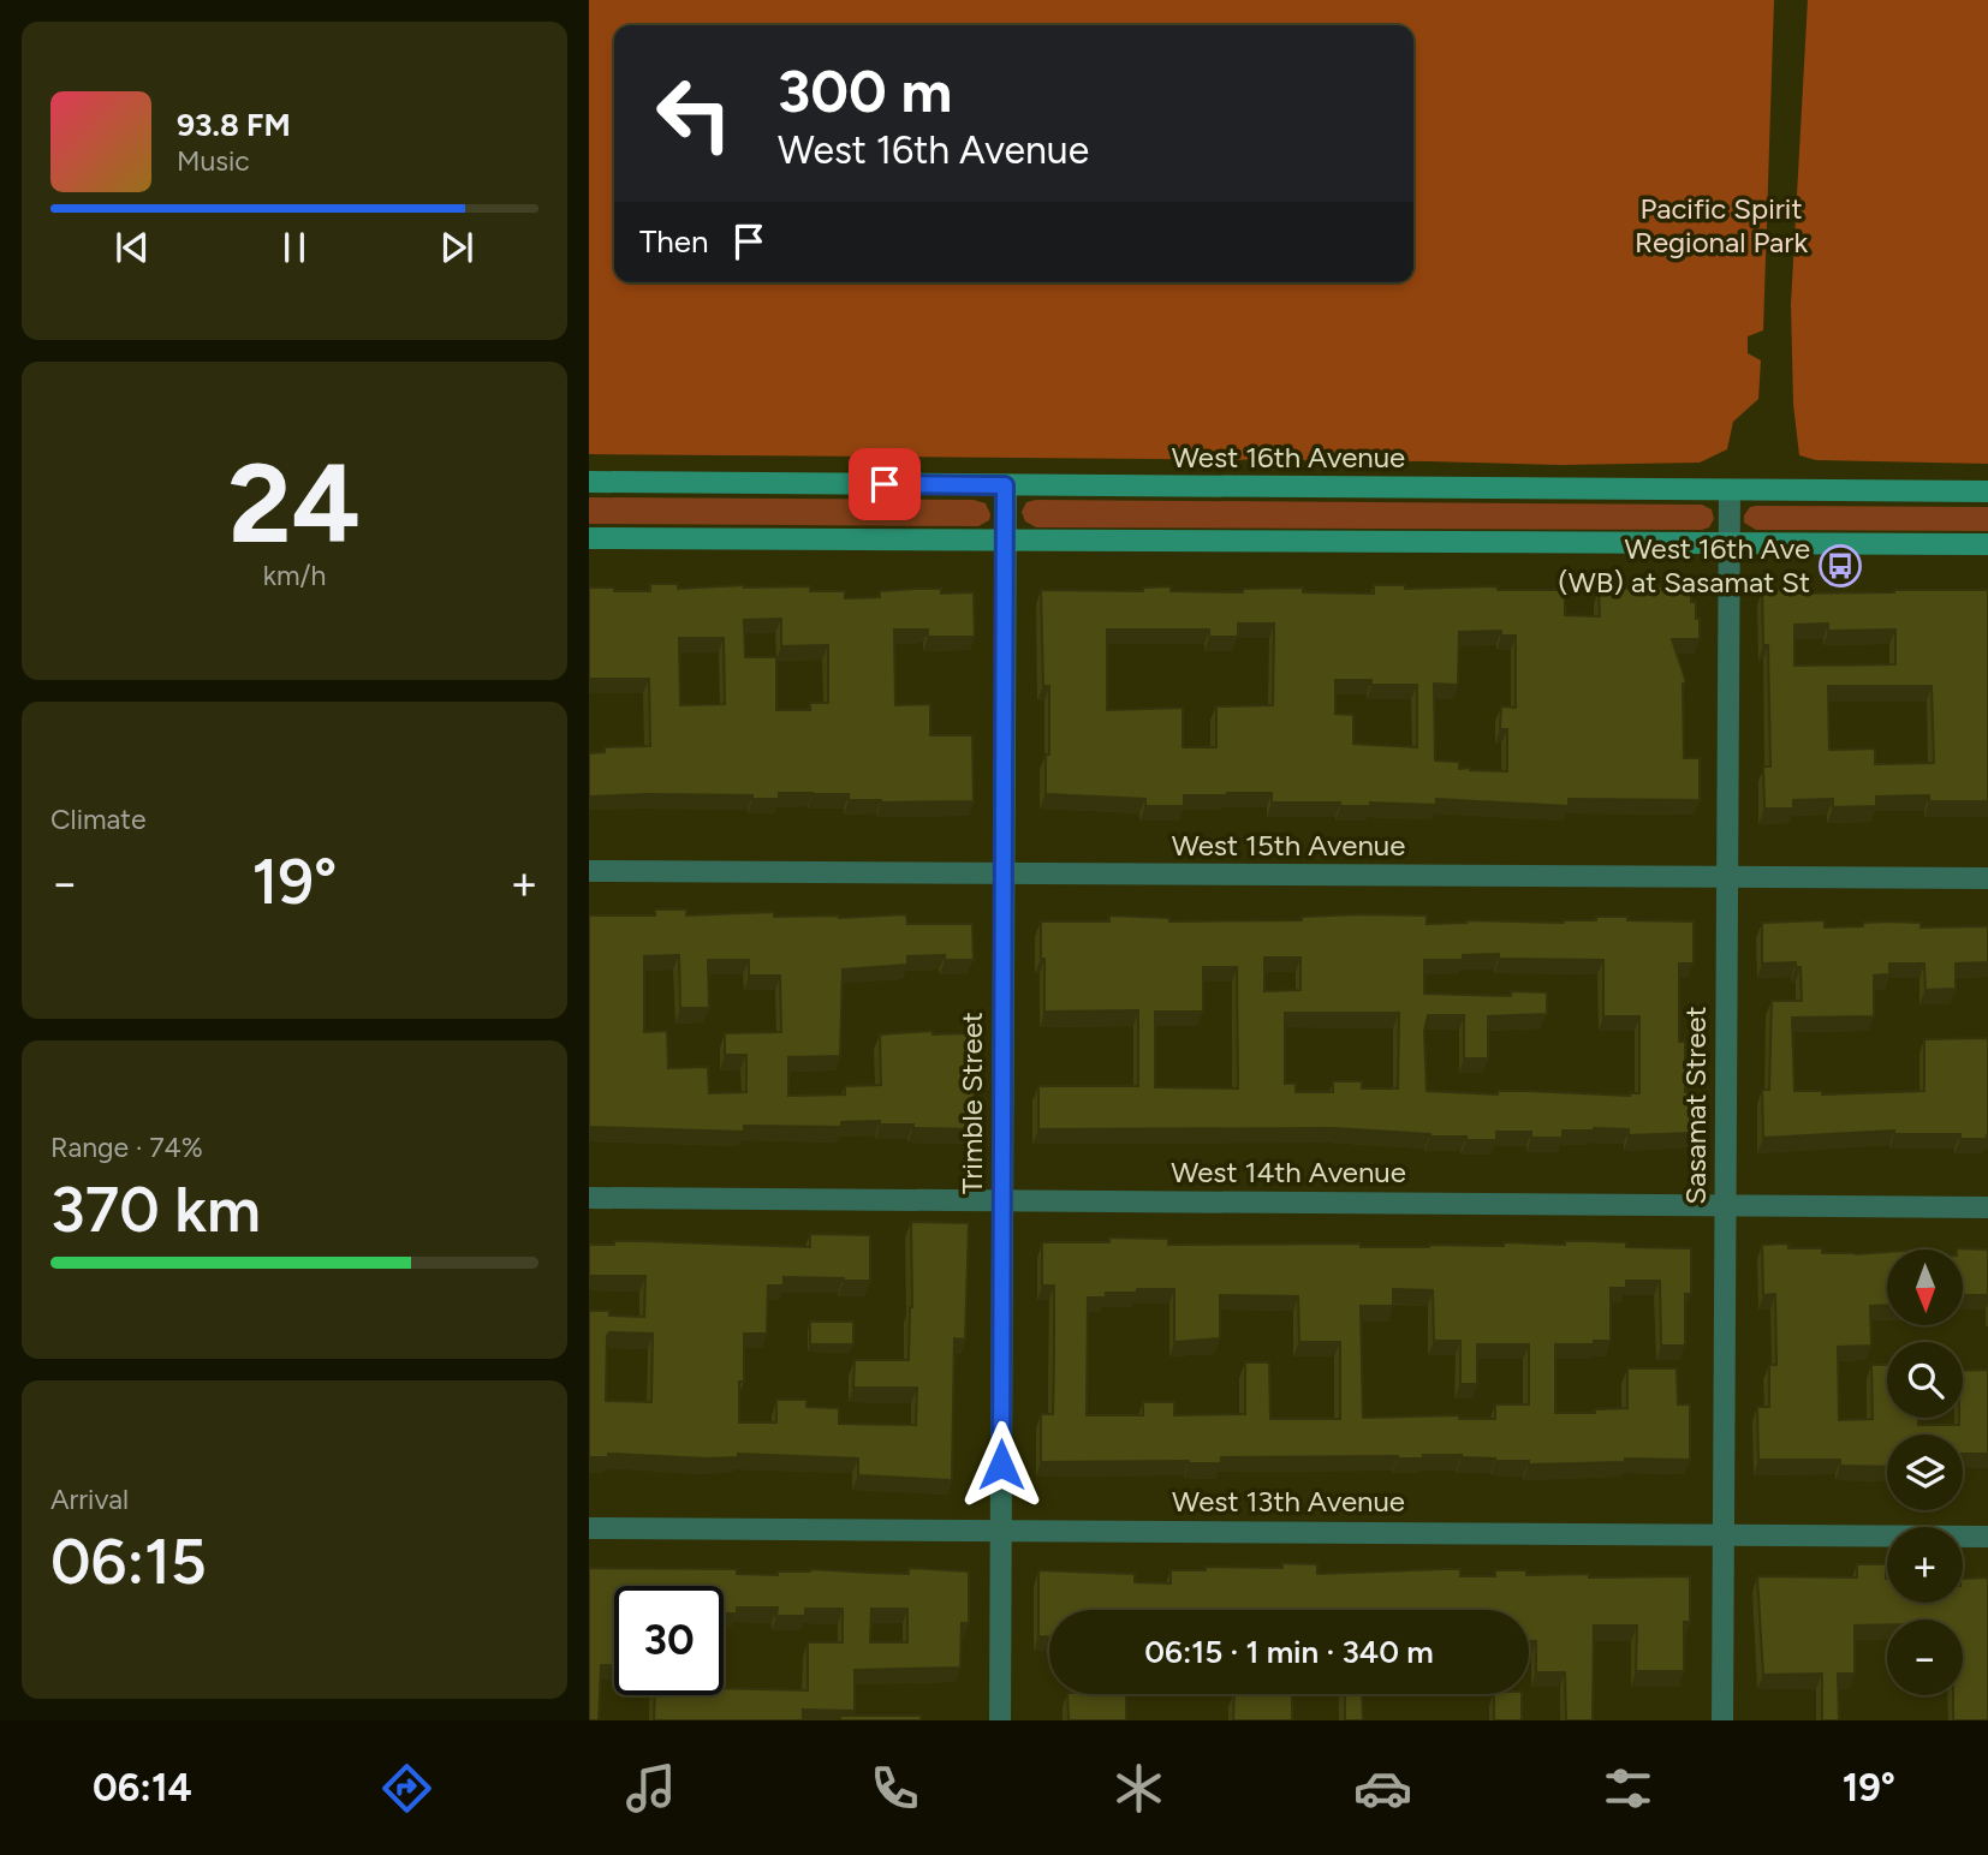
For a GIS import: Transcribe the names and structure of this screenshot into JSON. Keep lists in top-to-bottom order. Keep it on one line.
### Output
{"streets":{"main road":["West 16th Avenue"],"street":["West 15th Avenue","Trimble Street","Sasamat Street","West 14th Avenue","West 13th Avenue"]},"crossings":[["West 16th Avenue","Trimble Street"],["West 16th Avenue","Sasamat Street"],["West 15th Avenue","Trimble Street"],["West 15th Avenue","Sasamat Street"],["Trimble Street","West 14th Avenue"],["Trimble Street","West 13th Avenue"],["Sasamat Street","West 14th Avenue"],["Sasamat Street","West 13th Avenue"]],"parks":["Pacific Spirit Regional Park"],"places":{"bus stop":["West 16th Ave (WB) at Sasamat St"]},"north":"bottom","page":{"turn":["300 m","West 16th Avenue"],"song":["93.8 FM","Music"],"then":"Then","tile":[["24","km/h"],"Climate",["Range · 74%","370 km"],["Arrival","06:15"]],"heat":["−","19°","+"],"map_buttons":["+","−"],"limit":"30","trip":"06:15 · 1 min · 340 m","tabs":["06:14","19°"]}}
